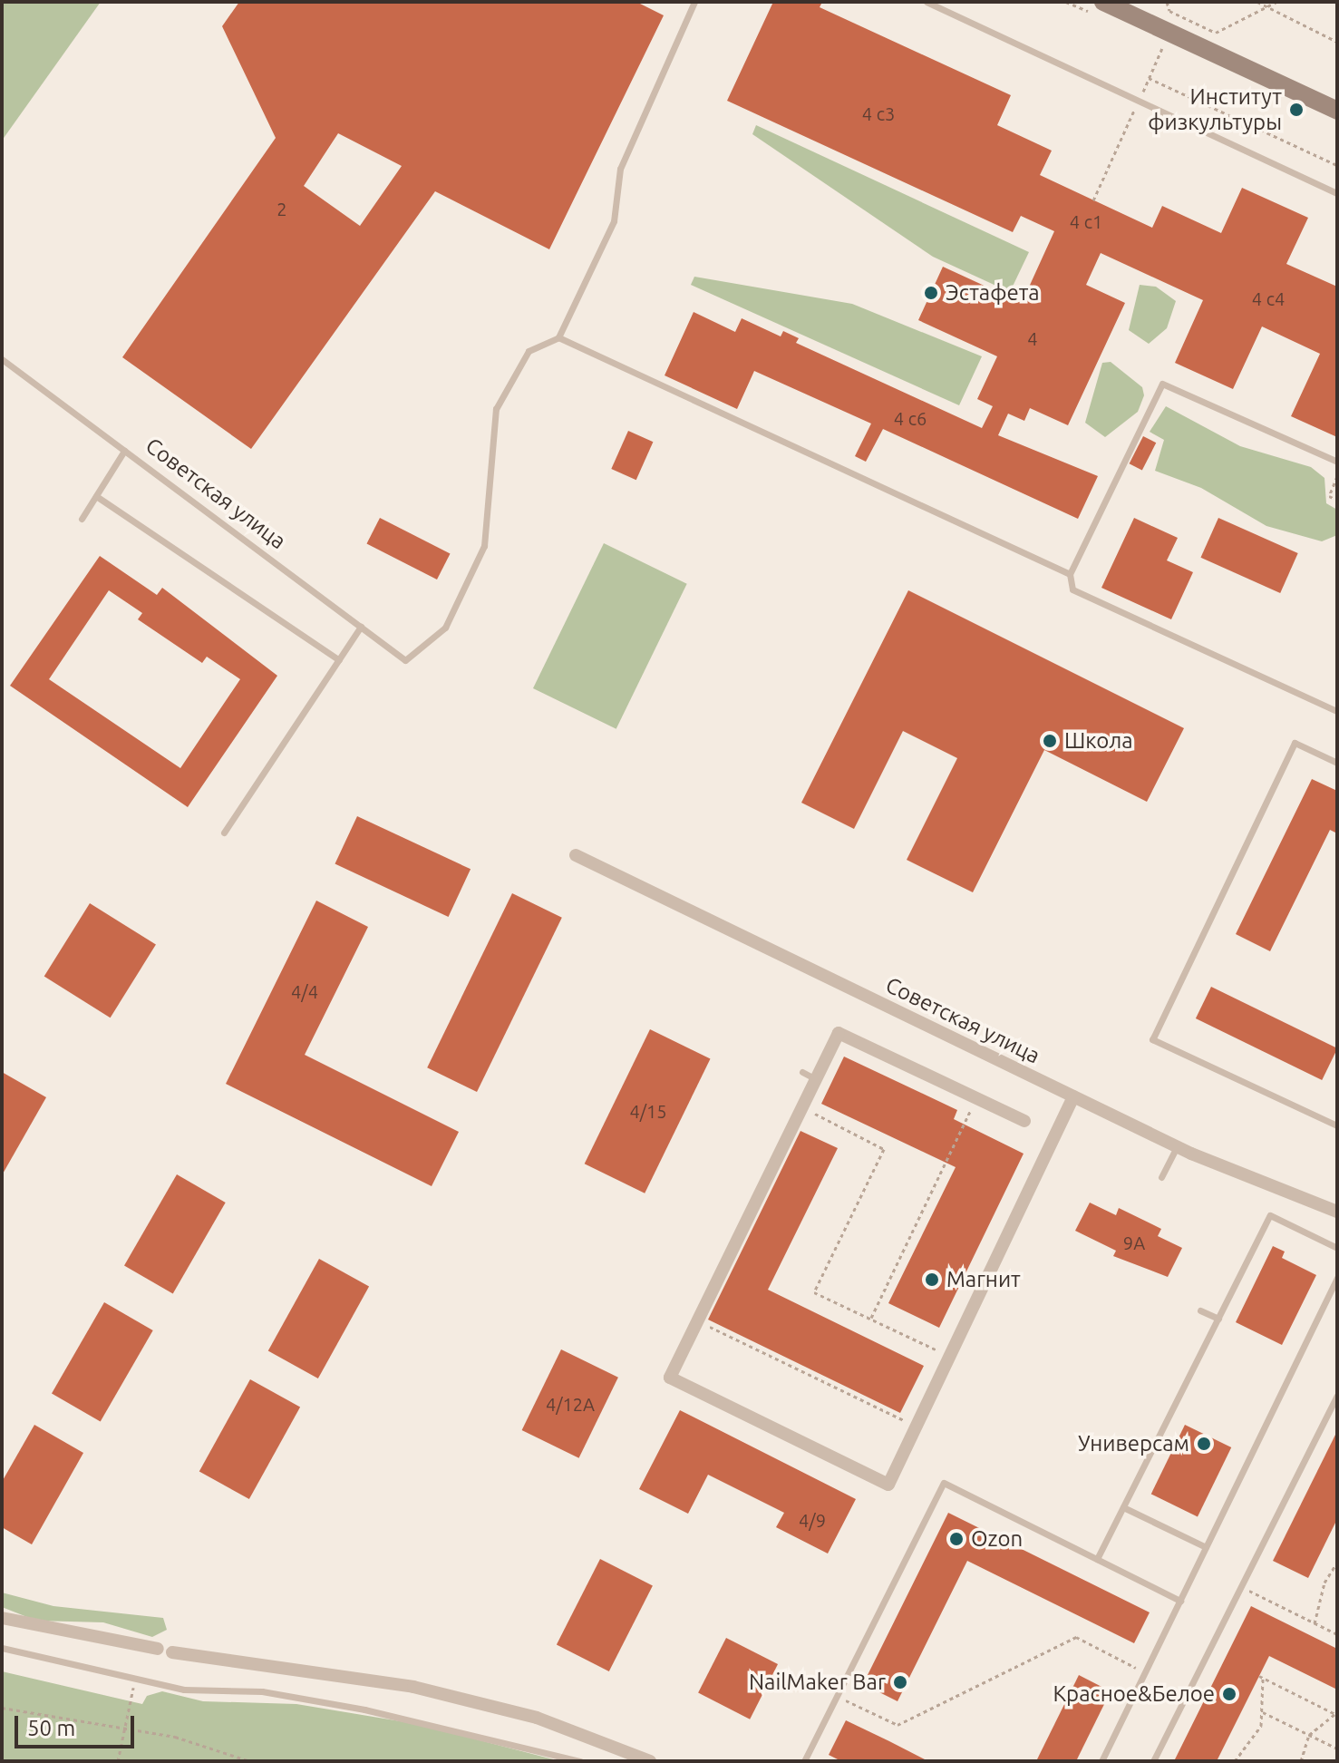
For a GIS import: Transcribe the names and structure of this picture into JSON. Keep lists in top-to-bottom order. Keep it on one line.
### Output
{"streets":{"street":["Советская улица"]},"places":["Институт физкультуры","Эстафета","Школа","Магнит","Универсам","Ozon","NailMaker Bar","Красное&Белое"],"house_numbers":["4 с3","2","4 с1","4 с4","4","4 c6","4/4","4/15","9А","4/12А","4/9"],"scale_bar":"50 m"}
